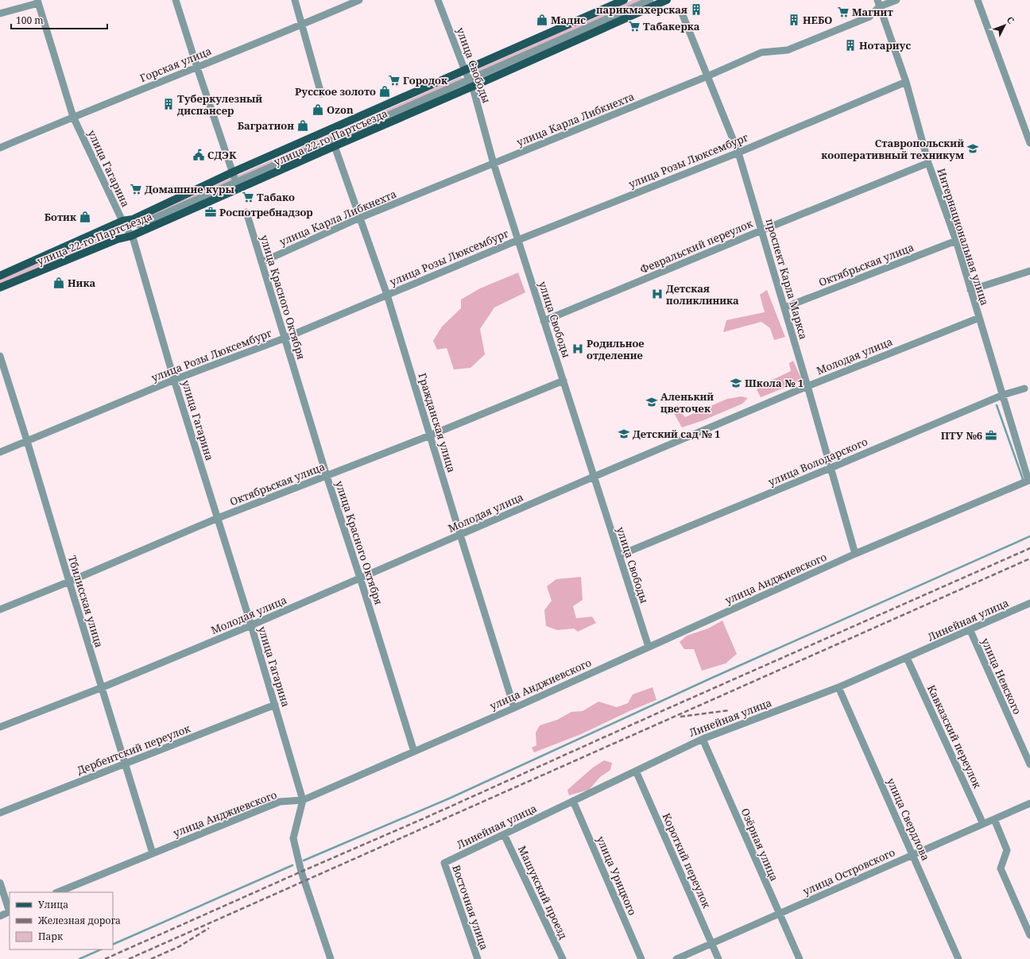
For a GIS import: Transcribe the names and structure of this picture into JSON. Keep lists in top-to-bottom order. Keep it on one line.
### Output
{"streets":{"main road":["улица 22-го Партсъезда"],"street":["Горская улица","улица Свободы","улица Карла Либкнехта","улица Розы Люксембург","улица Гагарина","Интернациональная улица","Февральский переулок","Октябрьская улица","проспект Карла Маркса","улица Красного Октября","Молодая улица","Гражданская улица","улица Володарского","улица Анджиевского","Тбилисская улица","Линейная улица","улица Невского","Кавказский переулок","Дербентский переулок","улица Свердлова","Озёрная улица","Короткий переулок","улица Островского","улица Урицкого","Машукский проезд","Восточная улица"]},"crossings":[["Горская улица","улица Гагарина"],["улица Свободы","улица Карла Либкнехта"],["улица Свободы","улица 22-го Партсъезда"],["улица Свободы","улица Розы Люксембург"],["улица Свободы","Февральский переулок"],["улица Свободы","Октябрьская улица"],["улица Свободы","Молодая улица"],["улица Свободы","улица Володарского"],["улица Свободы","улица Анджиевского"],["улица Карла Либкнехта","Интернациональная улица"],["улица Карла Либкнехта","проспект Карла Маркса"],["улица Карла Либкнехта","улица Красного Октября"],["улица Карла Либкнехта","Гражданская улица"],["улица 22-го Партсъезда","улица Гагарина"],["улица 22-го Партсъезда","Гражданская улица"],["улица Розы Люксембург","улица Гагарина"],["улица Розы Люксембург","Интернациональная улица"],["улица Розы Люксембург","проспект Карла Маркса"],["улица Розы Люксембург","улица Красного Октября"],["улица Розы Люксембург","Гражданская улица"],["улица Розы Люксембург","Тбилисская улица"],["улица Гагарина","Октябрьская улица"],["улица Гагарина","Молодая улица"],["улица Гагарина","улица Анджиевского"],["улица Гагарина","Дербентский переулок"],["Интернациональная улица","Февральский переулок"],["Интернациональная улица","Октябрьская улица"],["Интернациональная улица","Молодая улица"],["Интернациональная улица","улица Володарского"],["Интернациональная улица","улица Анджиевского"],["Февральский переулок","проспект Карла Маркса"],["Октябрьская улица","проспект Карла Маркса"],["Октябрьская улица","улица Красного Октября"],["Октябрьская улица","Гражданская улица"],["Октябрьская улица","Тбилисская улица"],["проспект Карла Маркса","Молодая улица"],["проспект Карла Маркса","улица Володарского"],["проспект Карла Маркса","улица Анджиевского"],["улица Красного Октября","Молодая улица"],["улица Красного Октября","улица Анджиевского"],["Молодая улица","Гражданская улица"],["Молодая улица","Тбилисская улица"],["Гражданская улица","улица Анджиевского"],["улица Анджиевского","Тбилисская улица"],["Тбилисская улица","Дербентский переулок"],["Линейная улица","улица Невского"],["Линейная улица","Кавказский переулок"],["Линейная улица","улица Свердлова"],["Линейная улица","Озёрная улица"],["Линейная улица","Короткий переулок"],["Линейная улица","улица Урицкого"],["Линейная улица","Машукский проезд"],["Линейная улица","Восточная улица"],["Кавказский переулок","улица Островского"],["улица Свердлова","улица Островского"],["Озёрная улица","улица Островского"],["Короткий переулок","улица Островского"]],"places":{"building":["парикмахерская","НЕБО","Нотариус","Туберкулезный диспансер"],"supermarket":["Магнит","Табакерка","Городок","Домашние куры","Табако"],"shop":["Мадис","Русское золото","Ozon","Багратион","Ботик","Ника"],"school or university":["Ставропольский кооперативный техникум","Школа № 1","Аленький цветочек","Детский сад № 1"],"public building":["СДЭК"],"office":["Роспотребнадзор","ПТУ №6"],"hospital":["Детская поликлиника","Родильное отделение"]},"legend":["Улица","Железная дорога","Парк"],"scale_bar":"100 m","north":"top right"}
